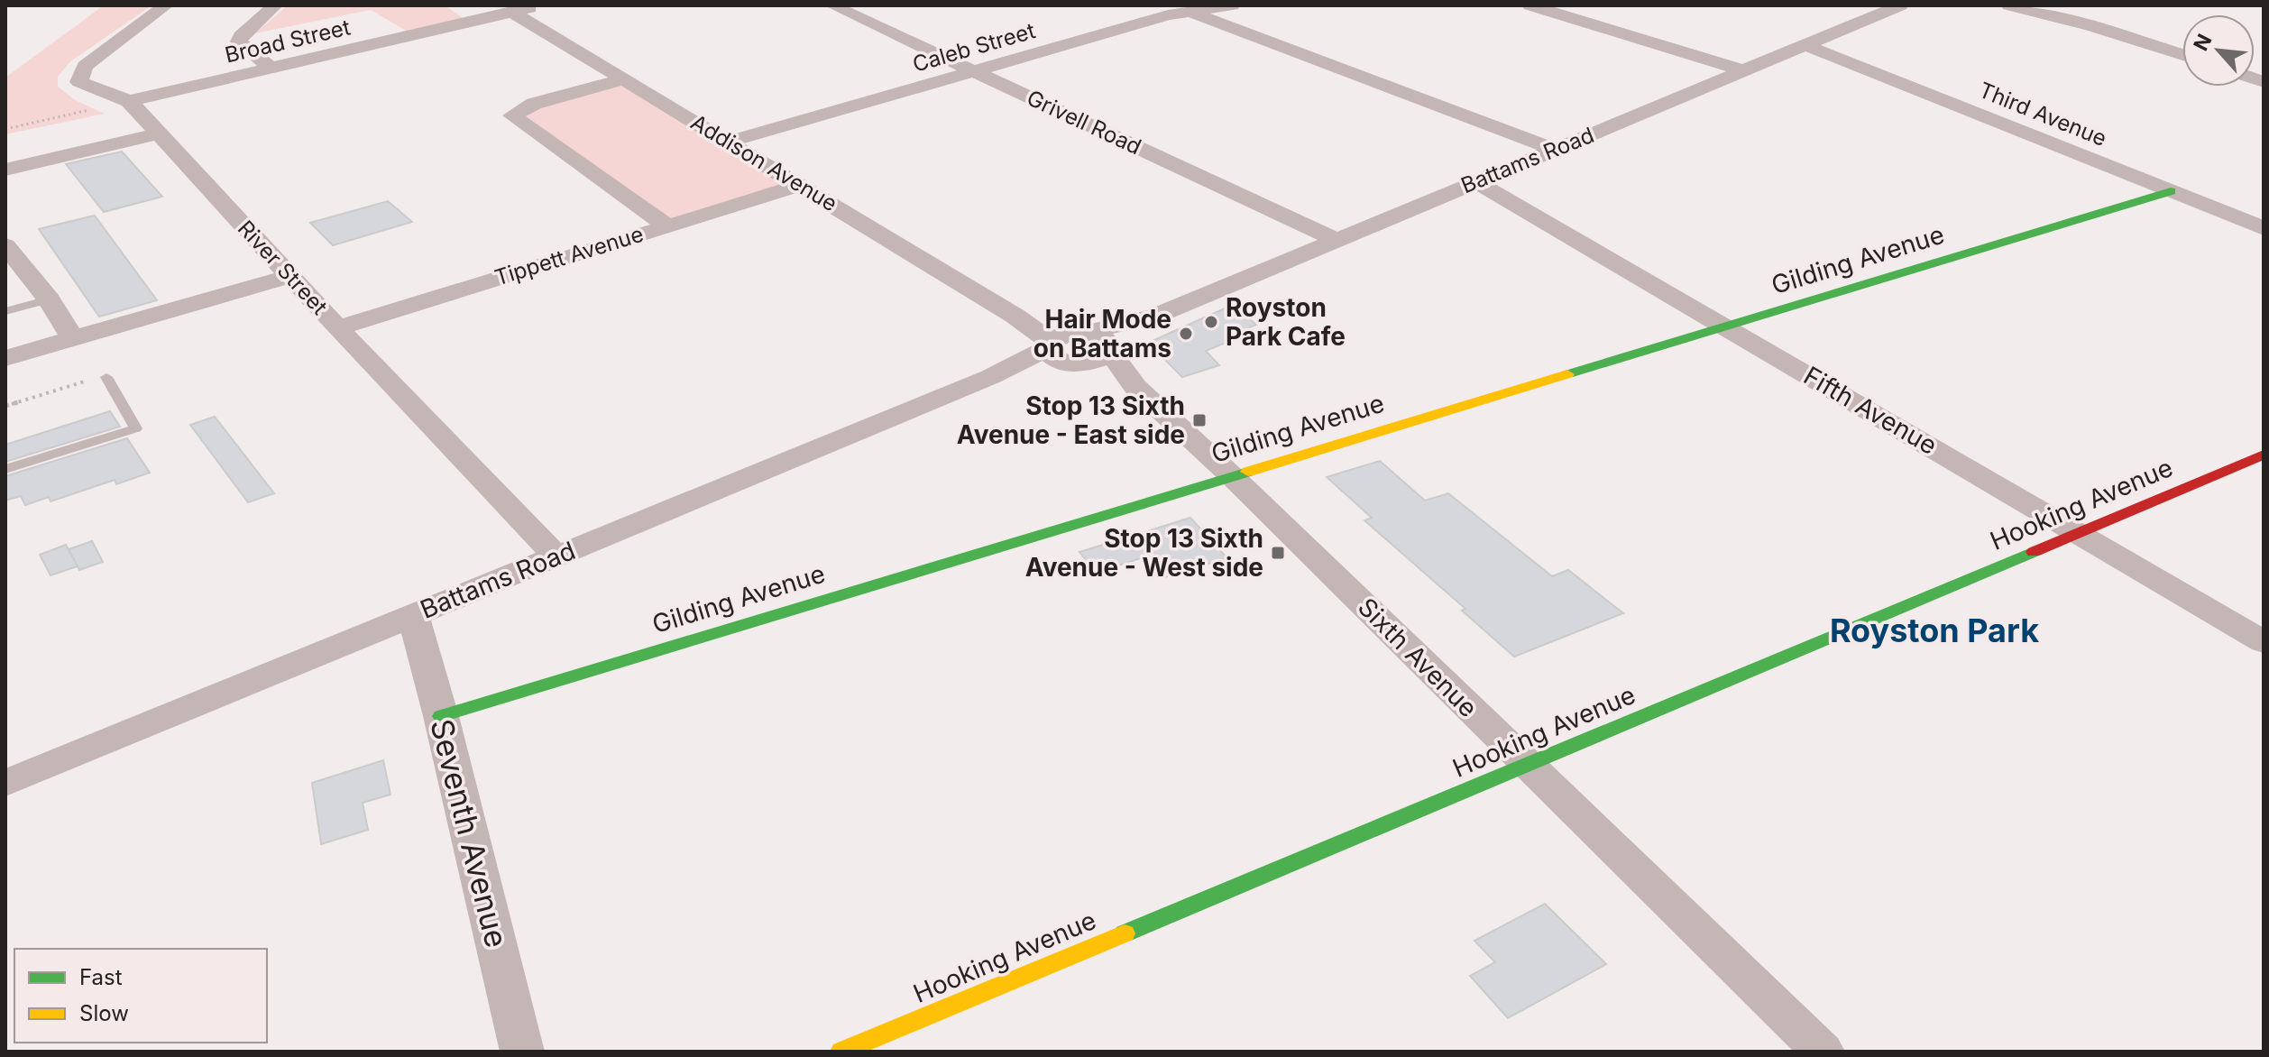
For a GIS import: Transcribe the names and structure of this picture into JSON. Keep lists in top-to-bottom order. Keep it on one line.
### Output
{"streets":{"street":["Broad Street","Caleb Street","Third Avenue","Grivell Road","Battams Road","Addison Avenue","Tippett Avenue","Gilding Avenue","River Street","Fifth Avenue","Hooking Avenue","Sixth Avenue","Seventh Avenue"]},"crossings":[["Broad Street","Addison Avenue"],["Broad Street","River Street"],["Caleb Street","Grivell Road"],["Caleb Street","Addison Avenue"],["Third Avenue","Battams Road"],["Third Avenue","Gilding Avenue"],["Grivell Road","Battams Road"],["Battams Road","Addison Avenue"],["Battams Road","River Street"],["Battams Road","Fifth Avenue"],["Battams Road","Sixth Avenue"],["Battams Road","Seventh Avenue"],["Addison Avenue","Tippett Avenue"],["Addison Avenue","Sixth Avenue"],["Tippett Avenue","River Street"],["Gilding Avenue","Fifth Avenue"],["Gilding Avenue","Sixth Avenue"],["Gilding Avenue","Seventh Avenue"],["Fifth Avenue","Hooking Avenue"],["Hooking Avenue","Sixth Avenue"]],"districts":["Royston Park"],"places":{"other":["Royston Park Cafe","Hair Mode on Battams"],"transit":["Stop 13 Sixth Avenue - East side","Stop 13 Sixth Avenue - West side"]},"legend":["Fast","Slow"],"north":"top left"}
